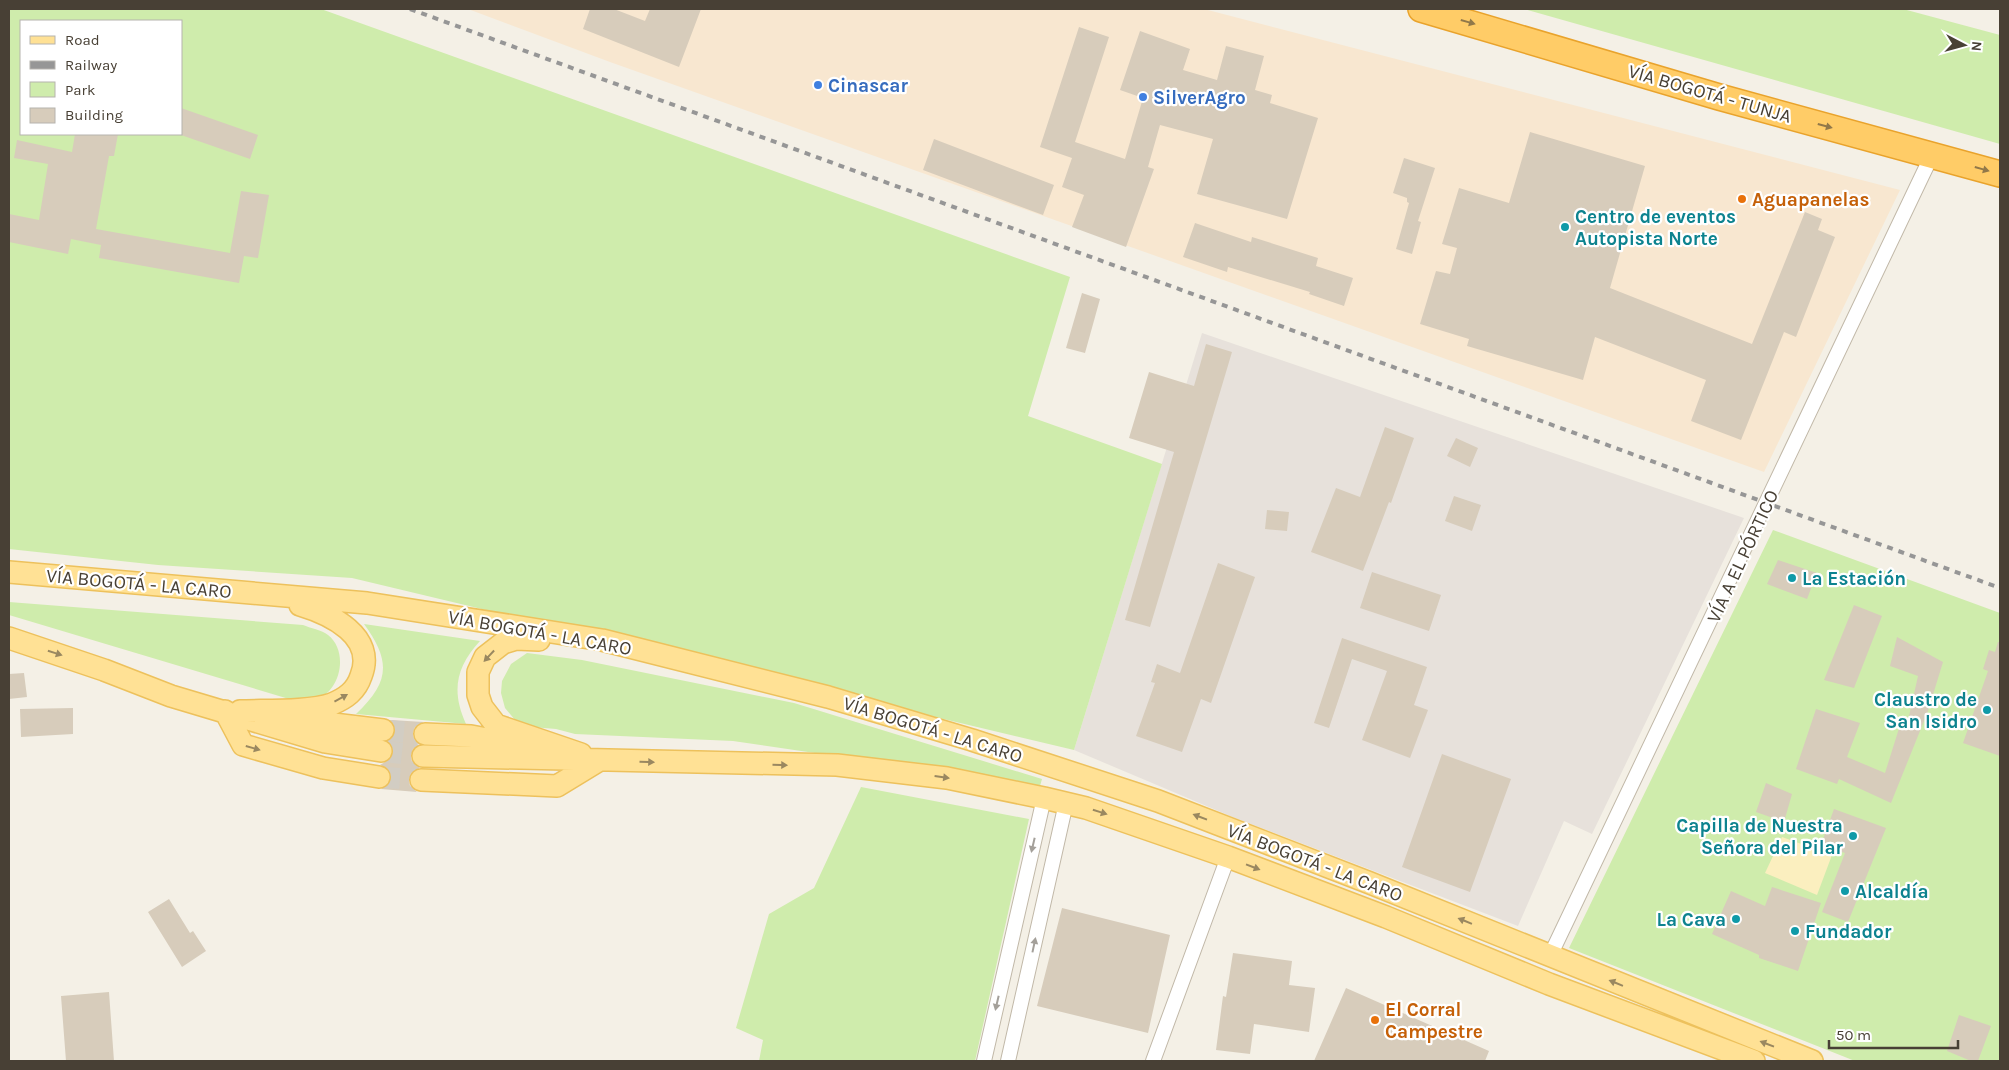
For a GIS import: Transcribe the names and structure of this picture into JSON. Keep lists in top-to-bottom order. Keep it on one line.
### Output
{"streets":{"highway":["VÍA BOGOTÁ - TUNJA"],"main road":["VÍA BOGOTÁ - LA CARO"],"street":["VÍA A EL PÓRTICO"]},"crossings":[["VÍA BOGOTÁ - TUNJA","VÍA A EL PÓRTICO"],["VÍA A EL PÓRTICO","VÍA BOGOTÁ - LA CARO"]],"one_way":["VÍA BOGOTÁ - TUNJA"],"places":["Cinascar","SilverAgro","Aguapanelas","Centro de eventos Autopista Norte","La Estación","Claustro de San Isidro","Capilla de Nuestra Señora del Pilar","Alcaldía","La Cava","Fundador","El Corral Campestre"],"legend":["Road","Railway","Park","Building"],"scale_bar":"50 m","north":"right"}
